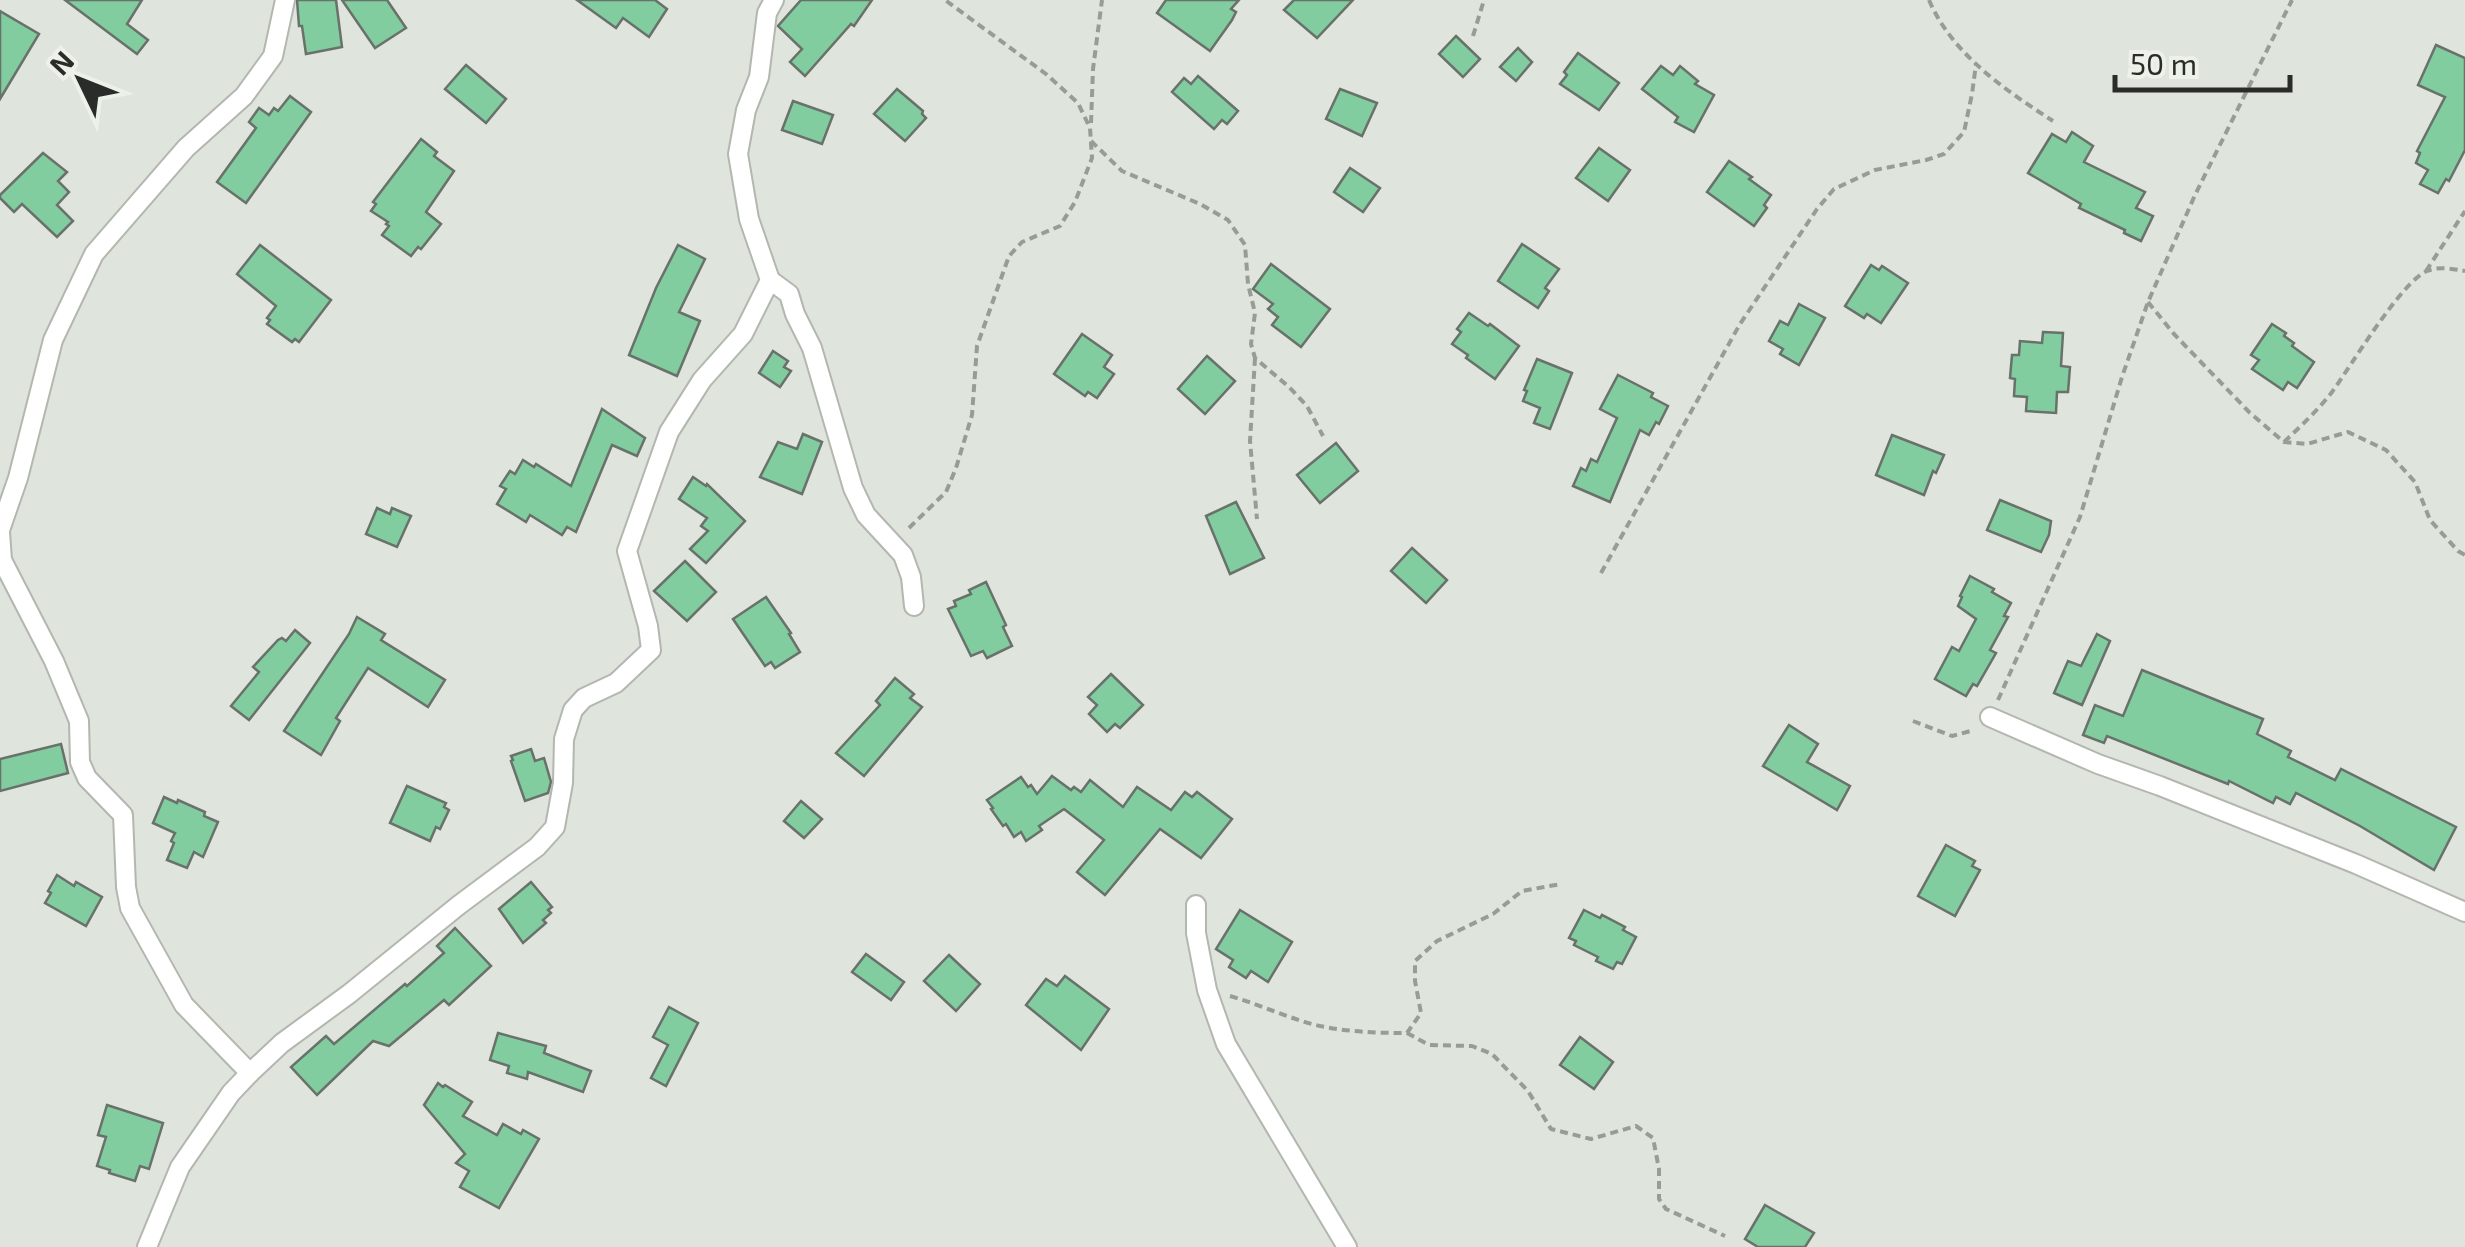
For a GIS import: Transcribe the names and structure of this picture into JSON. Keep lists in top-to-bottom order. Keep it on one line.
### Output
{"scale_bar":"50 m","north":"top left"}
